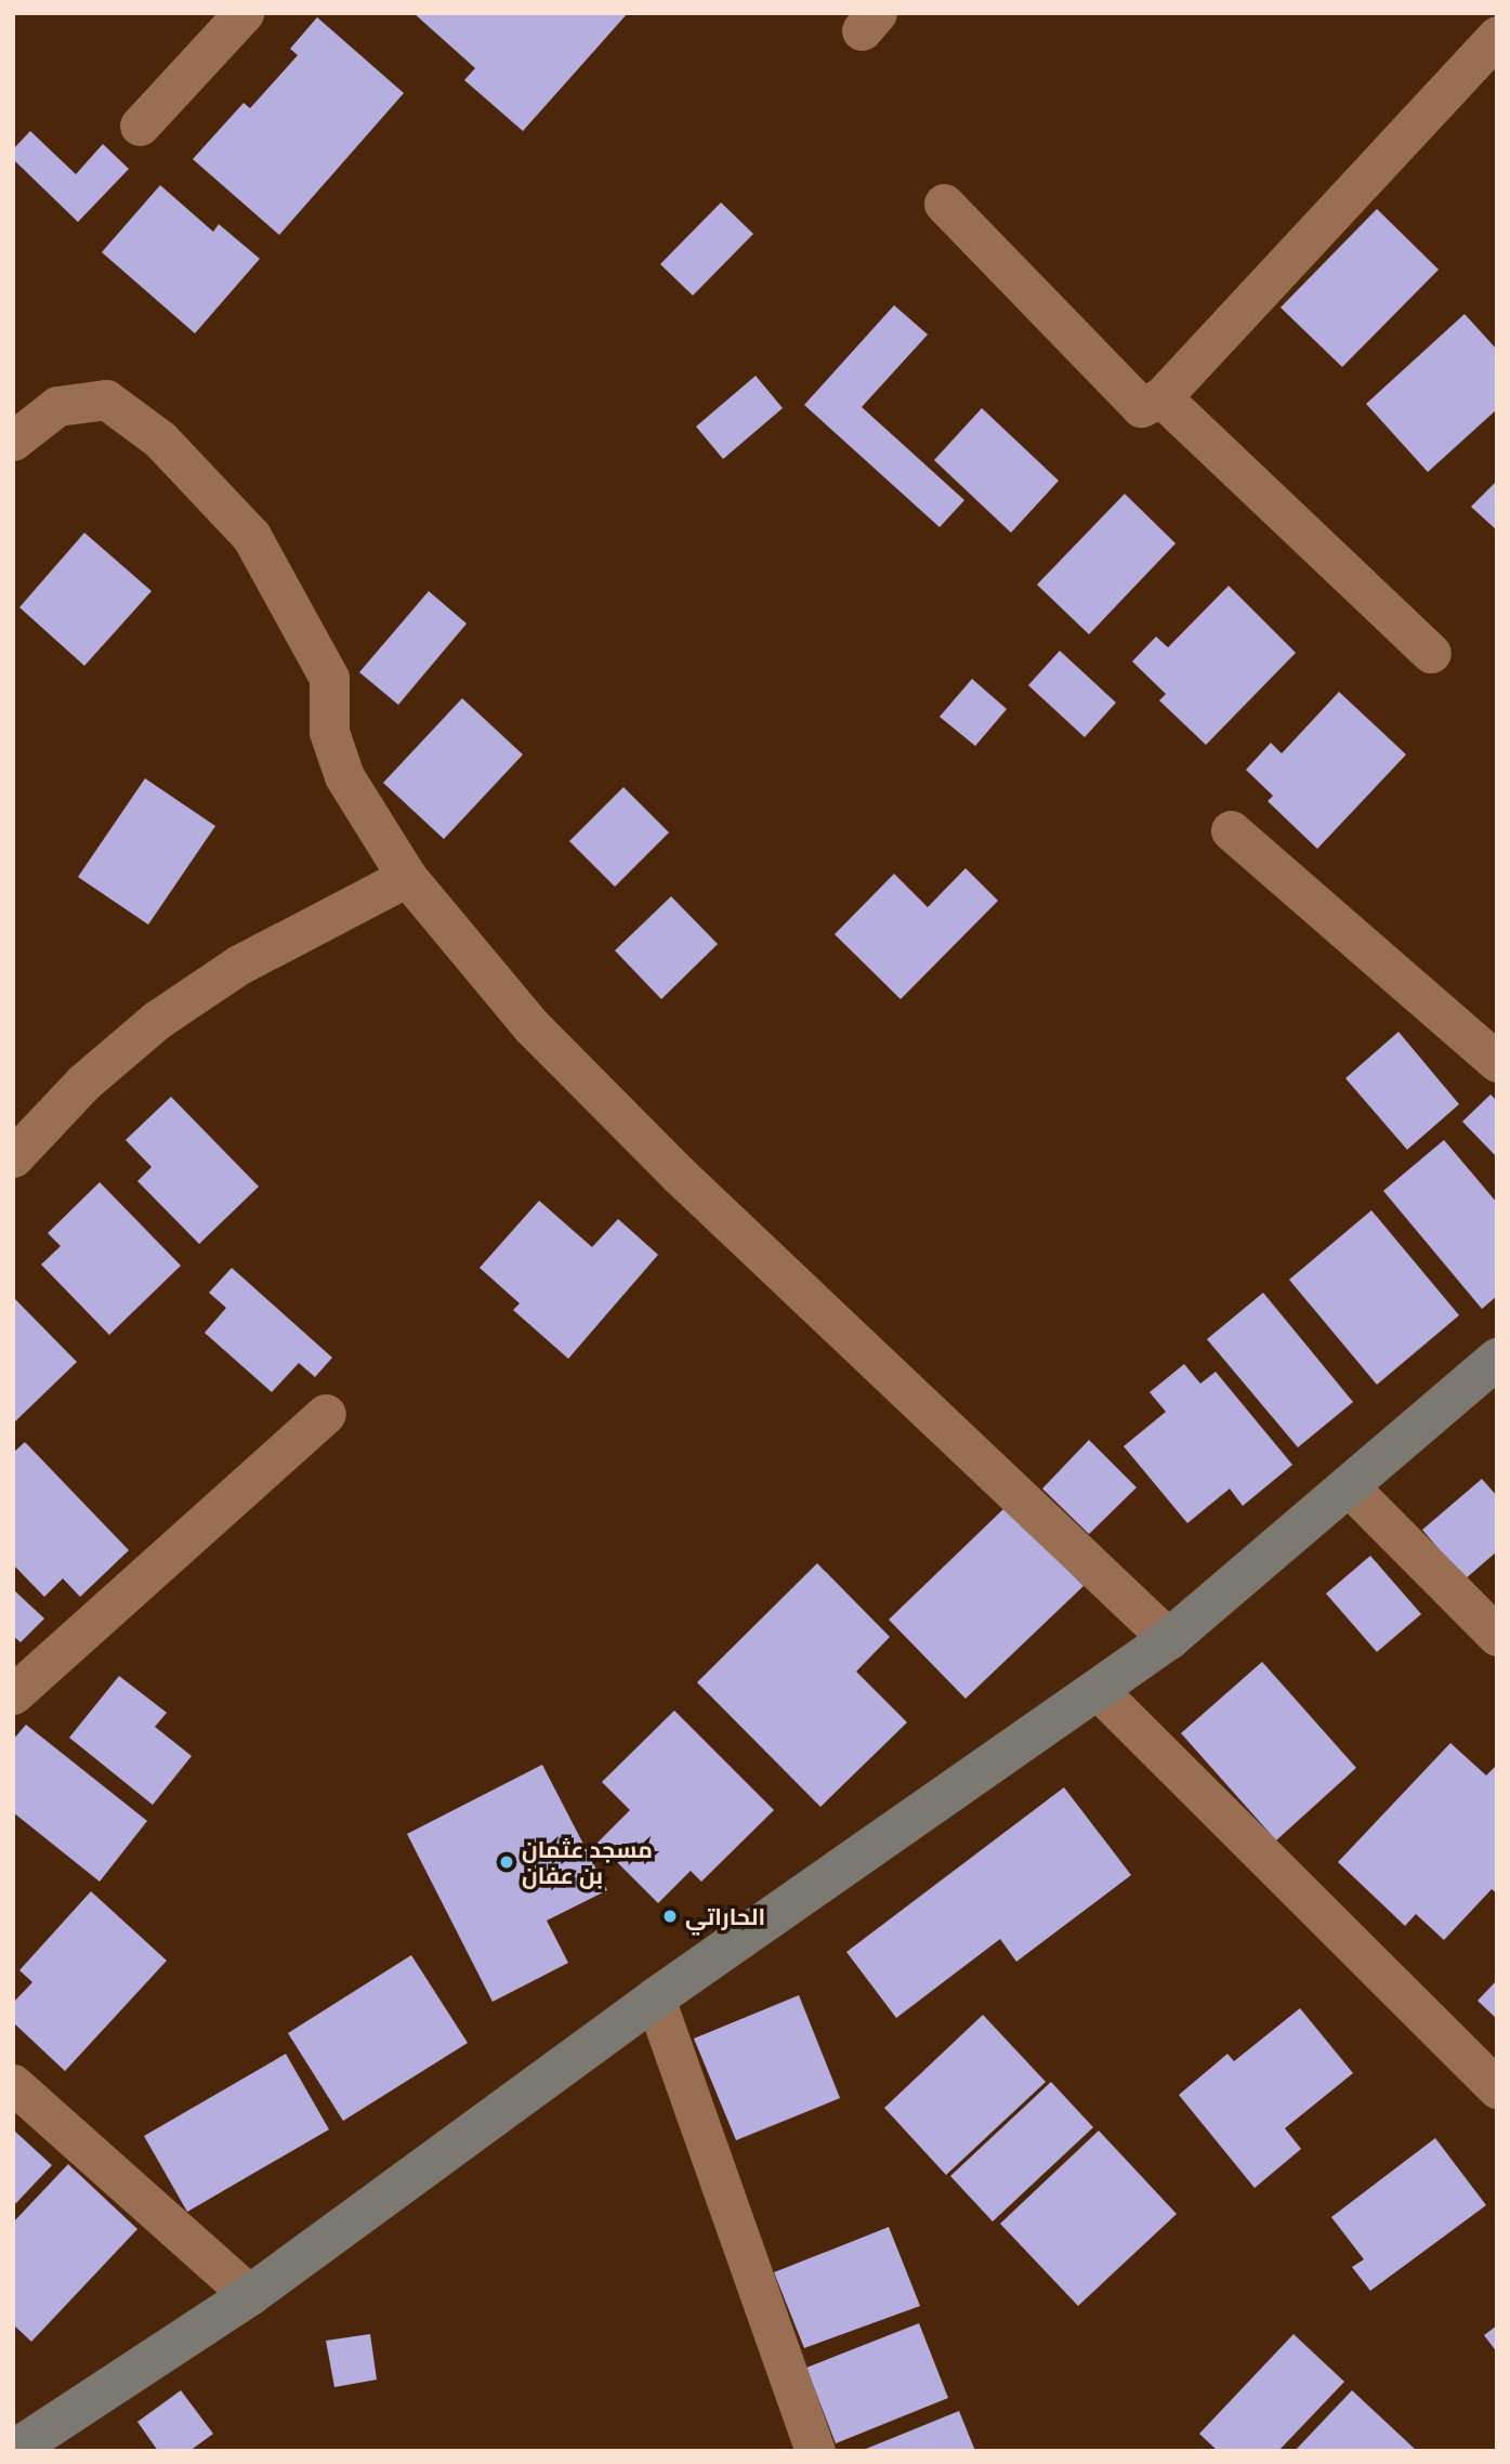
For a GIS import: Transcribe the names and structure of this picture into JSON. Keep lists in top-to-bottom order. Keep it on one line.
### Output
{"places":["مسجد عثمان بن عفان","الحاراتي"]}
